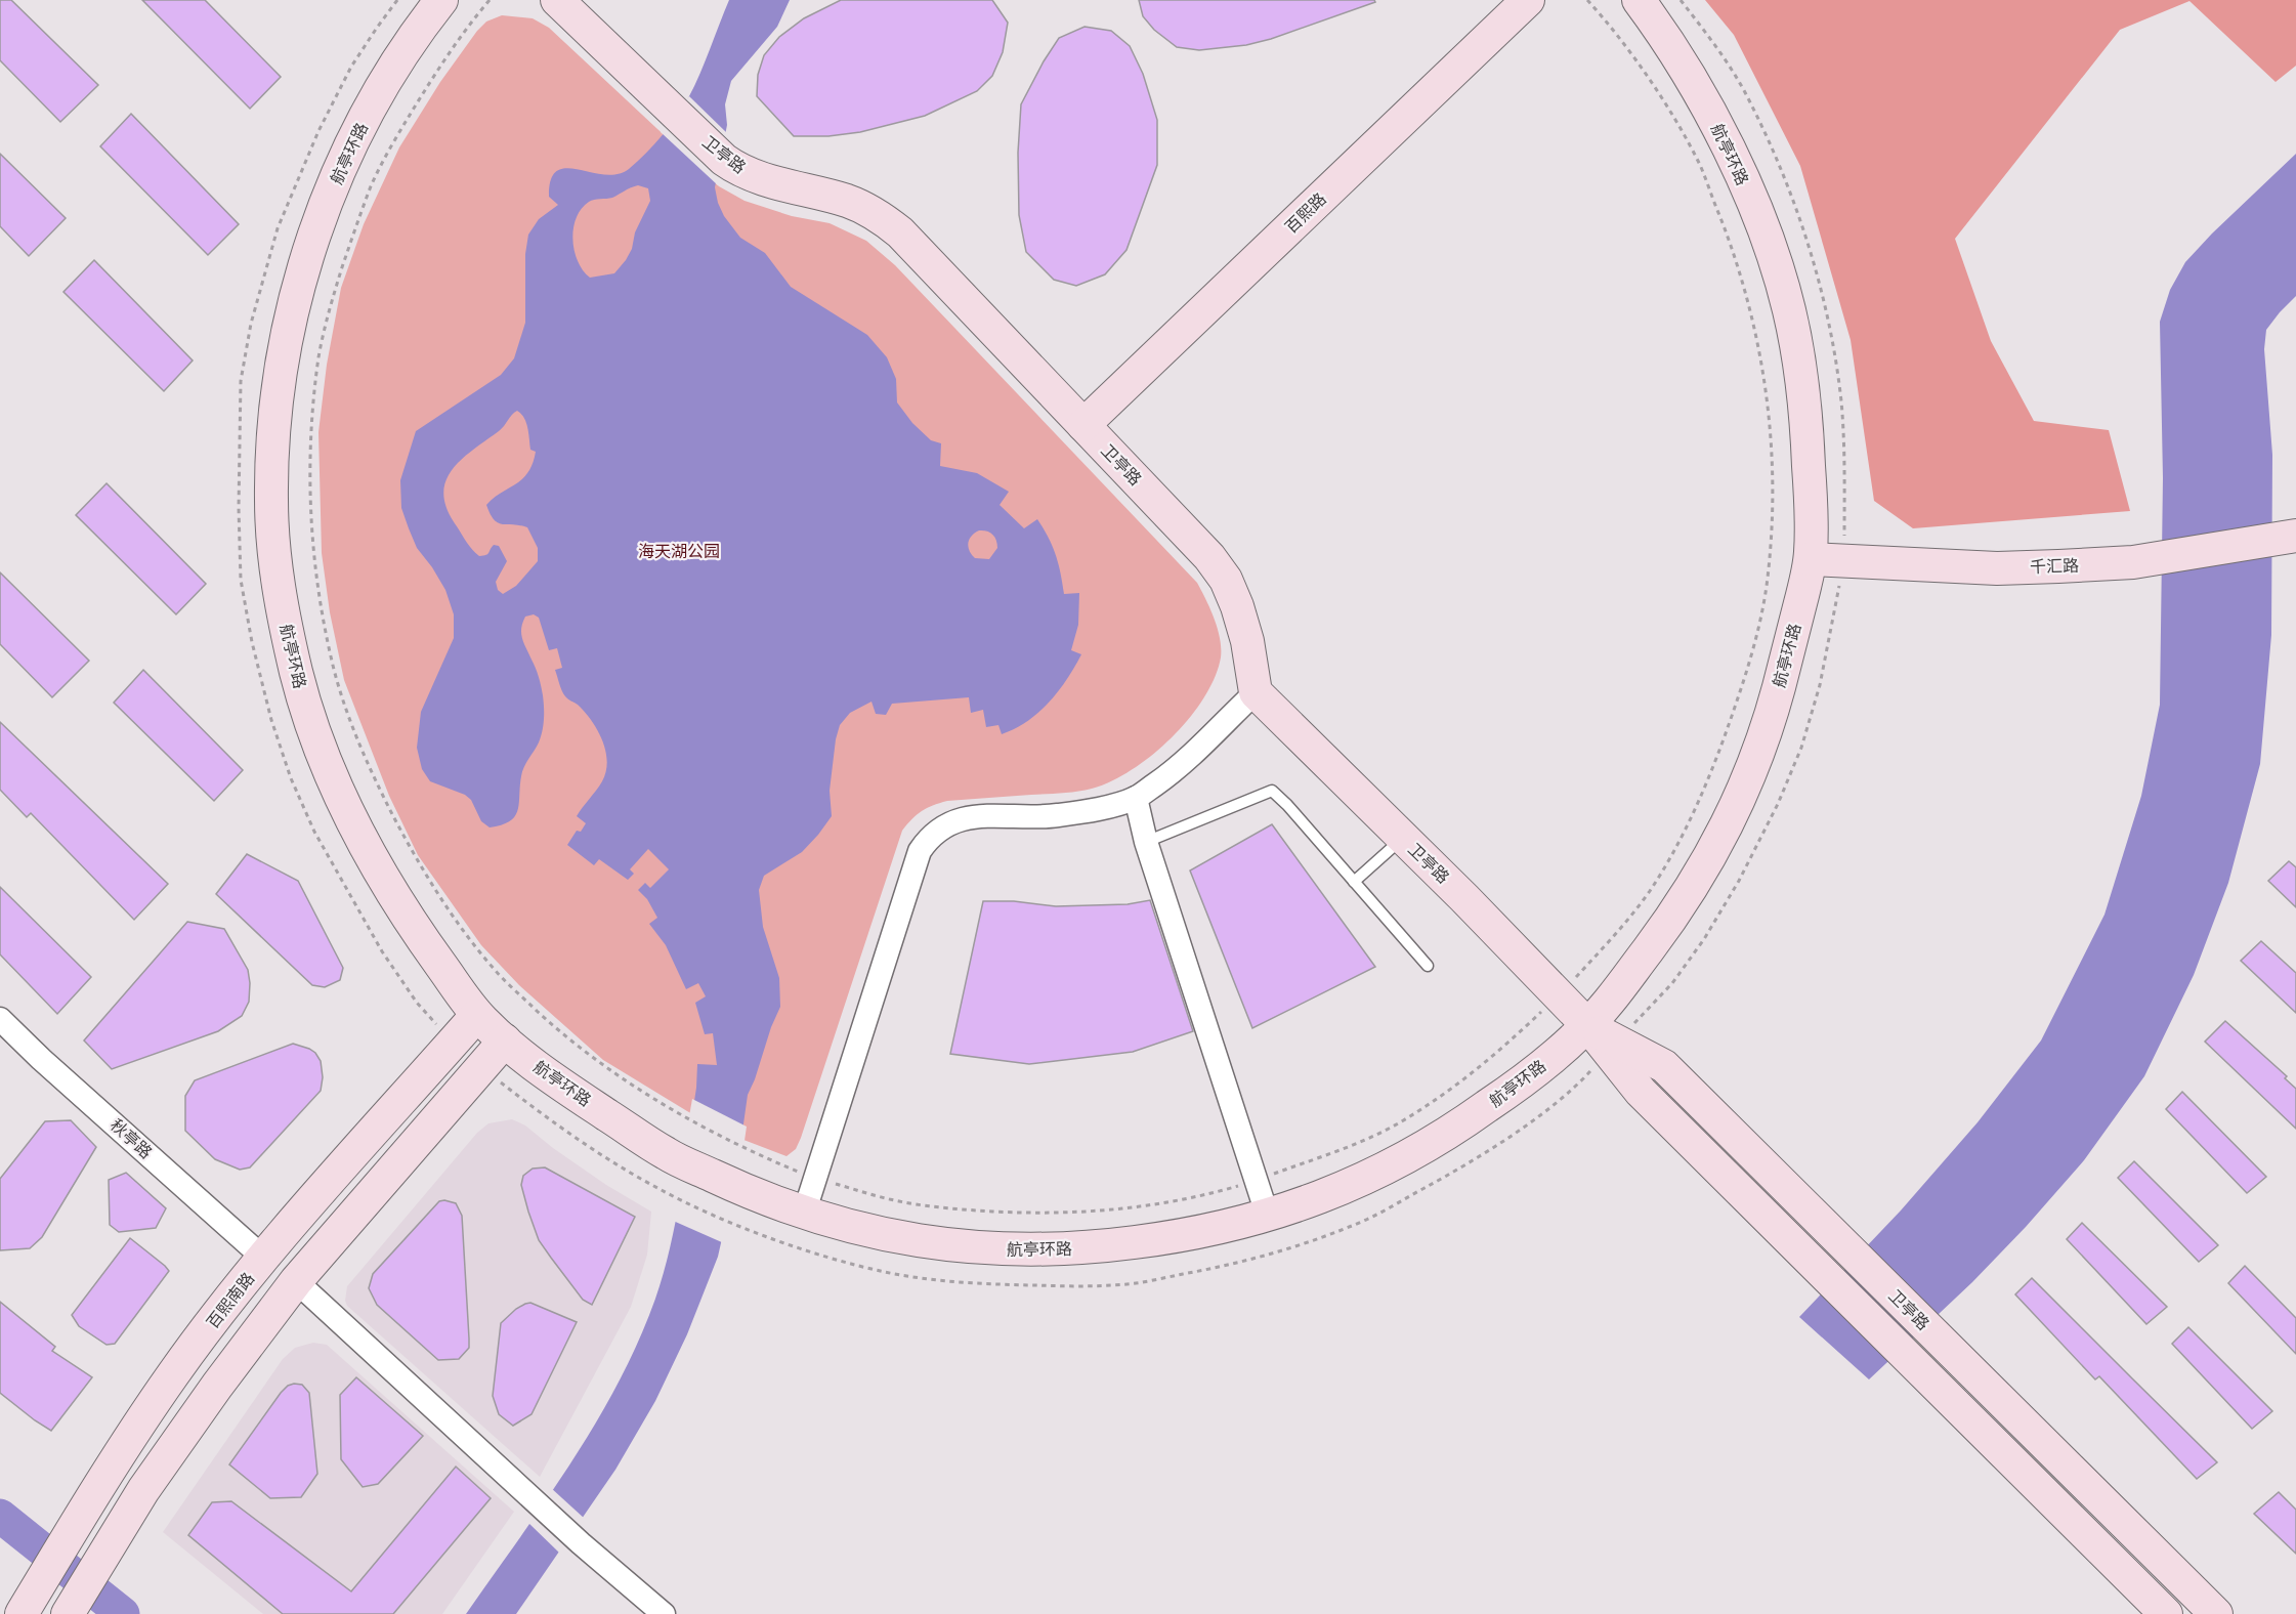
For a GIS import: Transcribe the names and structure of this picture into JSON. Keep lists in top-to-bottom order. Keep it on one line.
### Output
{"streets":{"street":["航亭环路","卫亭路","百熙路","千汇路","秋亭路","百熙南路"]},"crossings":[["航亭环路","卫亭路"],["航亭环路","千汇路"],["航亭环路","百熙南路"],["卫亭路","百熙路"],["秋亭路","百熙南路"]],"parks":["海天湖公园"]}
